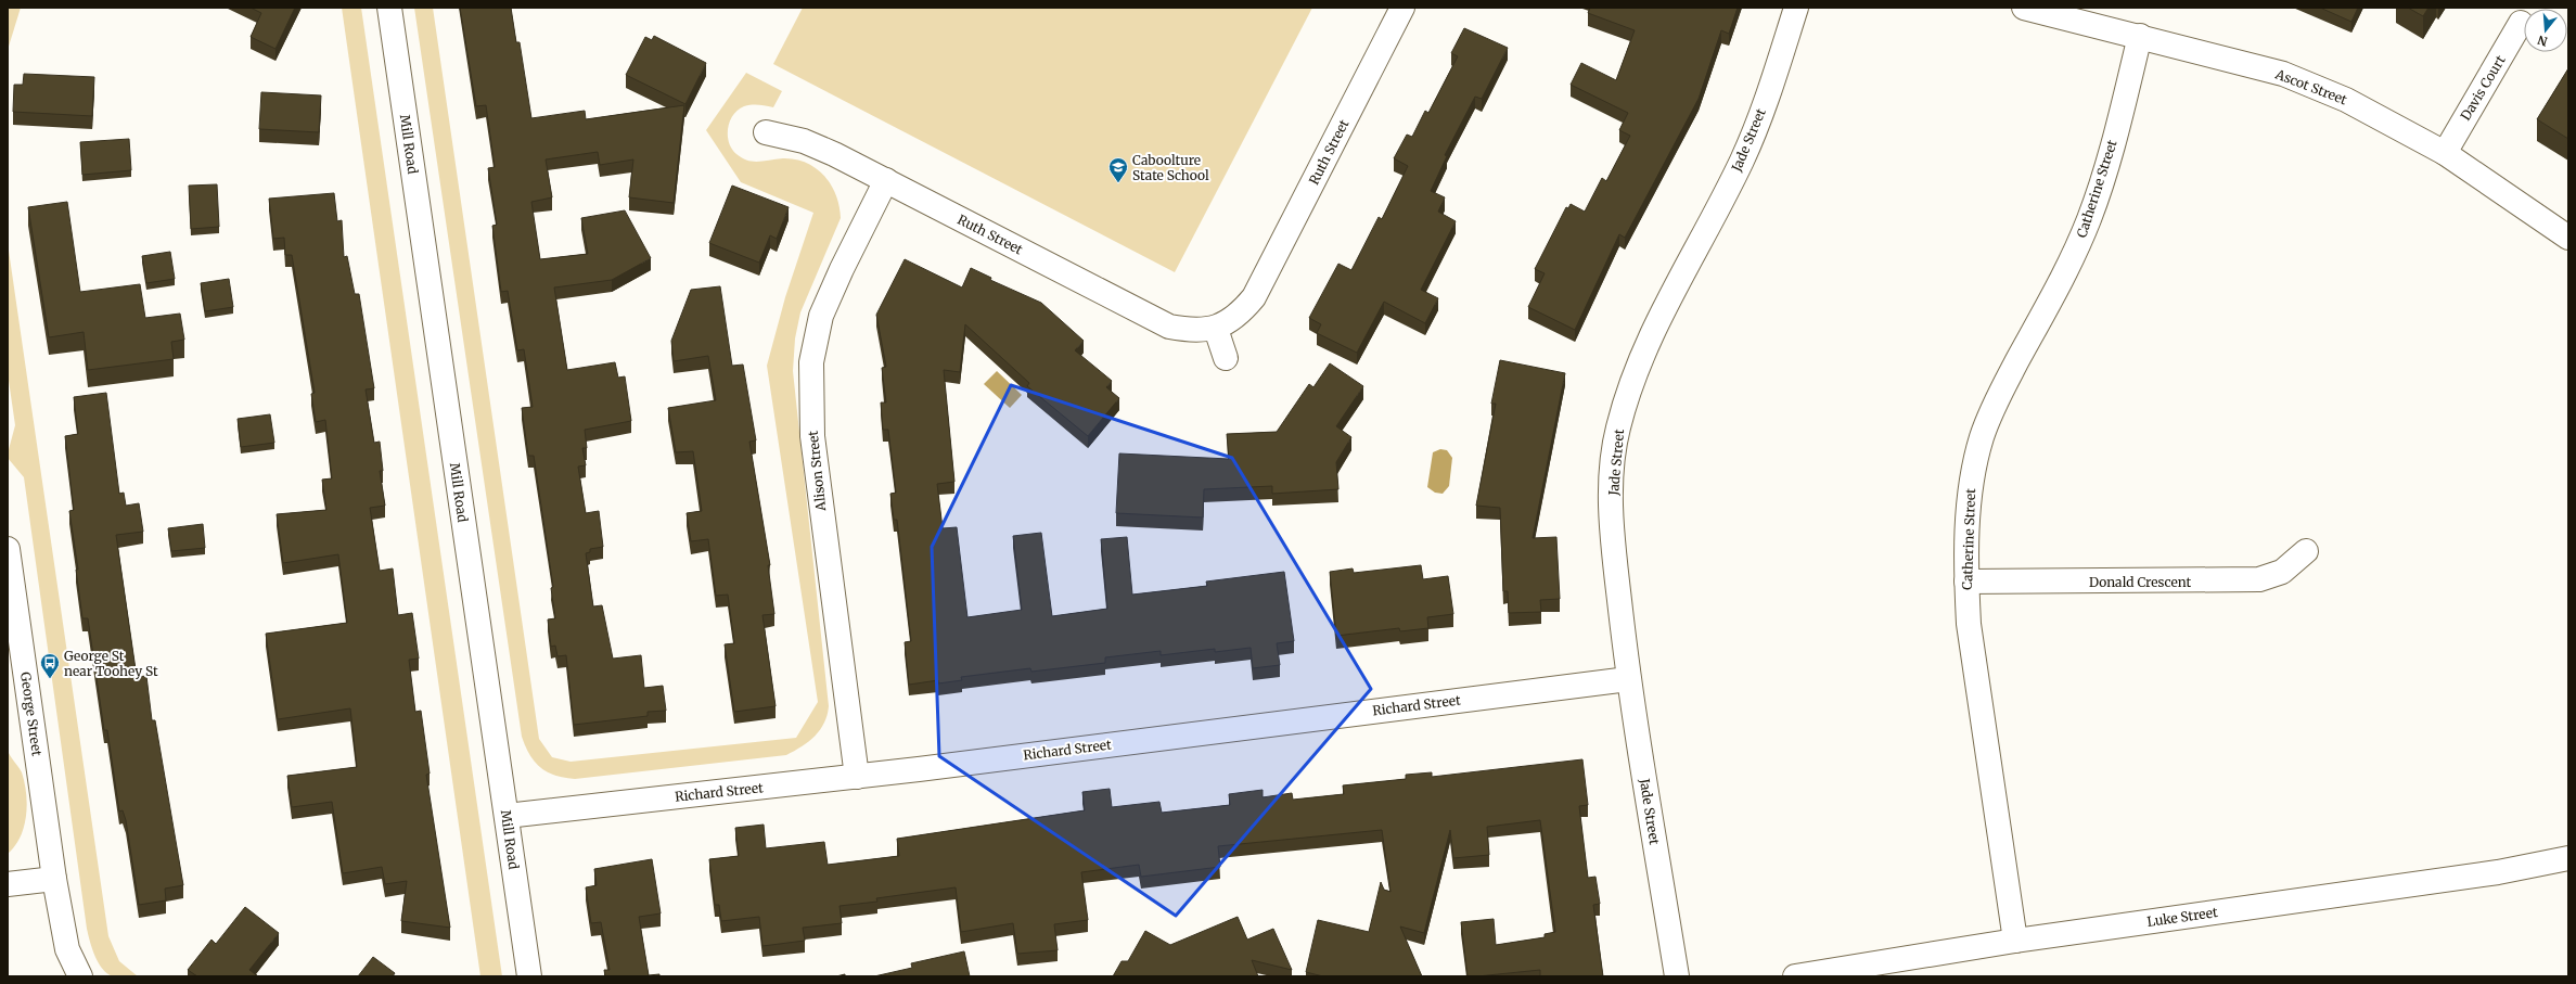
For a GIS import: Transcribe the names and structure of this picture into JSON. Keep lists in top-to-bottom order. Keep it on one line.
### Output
{"streets":{"street":["Ascot Street","Davis Court","Jade Street","Mill Road","Ruth Street","Catherine Street","Alison Street","Donald Crescent","Richard Street","George Street","Luke Street"]},"crossings":[["Ascot Street","Davis Court"],["Ascot Street","Catherine Street"],["Jade Street","Richard Street"],["Mill Road","Richard Street"],["Ruth Street","Alison Street"],["Catherine Street","Donald Crescent"],["Catherine Street","Luke Street"],["Alison Street","Richard Street"]],"places":{"school or university":["Caboolture State School"],"bus stop":["George St near Toohey St"]},"north":"bottom"}
